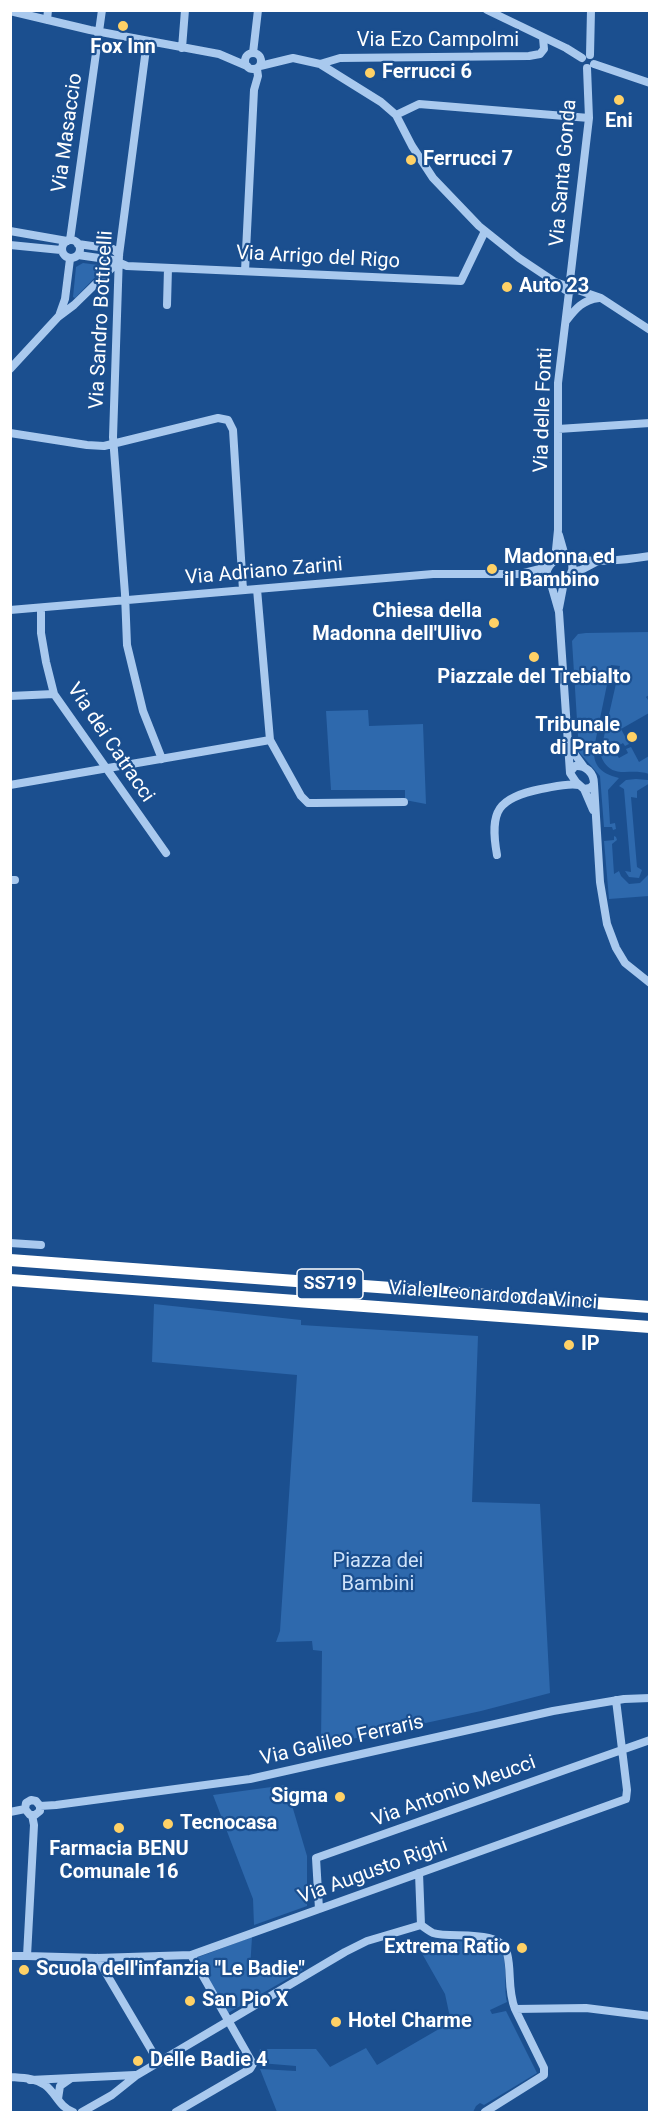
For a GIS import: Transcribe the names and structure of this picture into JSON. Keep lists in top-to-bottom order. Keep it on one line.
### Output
{"streets":{"highway":["SS719","Viale Leonardo da Vinci"],"street":["Via Ezo Campolmi","Via Masaccio","Via Santa Gonda","Via Arrigo del Rigo","Via Sandro Botticelli","Via delle Fonti","Via Adriano Zarini","Via dei Catracci","Via Galileo Ferraris","Via Antonio Meucci","Via Augusto Righi"]},"crossings":[["Via Santa Gonda","Via delle Fonti"],["Via Arrigo del Rigo","Via Sandro Botticelli"],["Via Sandro Botticelli","Via Adriano Zarini"],["Via Adriano Zarini","Via dei Catracci"],["Via Galileo Ferraris","Via Augusto Righi"],["Via Antonio Meucci","Via Augusto Righi"]],"parks":["Piazza dei Bambini"],"places":["Fox Inn","Ferrucci 6","Eni","Ferrucci 7","Auto 23","Madonna ed il Bambino","Chiesa della Madonna dell'Ulivo","Piazzale del Trebialto","Tribunale di Prato","IP","Sigma","Tecnocasa","Farmacia BENU Comunale 16","Extrema Ratio","Scuola dell'infanzia \"Le Badie\"","San Pio X","Hotel Charme","Delle Badie 4"]}
